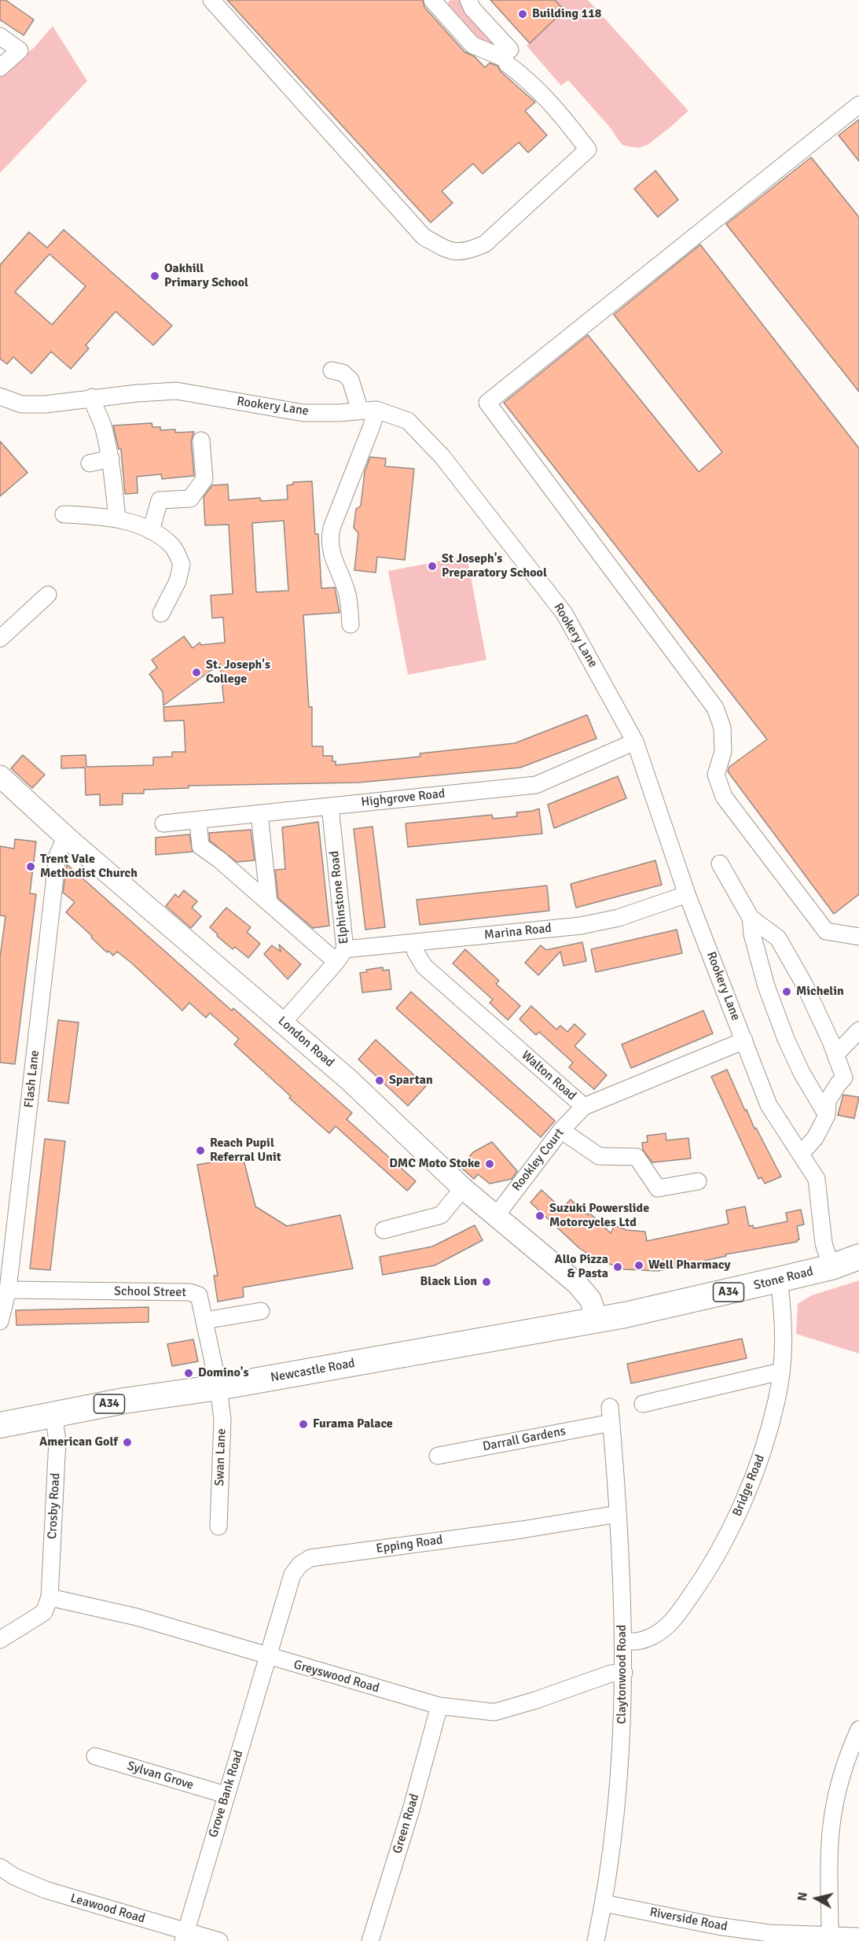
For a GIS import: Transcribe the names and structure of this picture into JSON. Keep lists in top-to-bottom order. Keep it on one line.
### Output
{"streets":{"highway":["Stone Road","A34","Newcastle Road"],"main road":["London Road"],"street":["Rookery Lane","Highgrove Road","Elphinstone Road","Marina Road","Walton Road","Flash Lane","Rookley Court","School Street","Darrall Gardens","Swan Lane","Bridge Road","Crosby Road","Epping Road","Claytonwood Road","Greyswood Road","Sylvan Grove","Grove Bank Road","Green Road","Leawood Road","Riverside Road"]},"crossings":[["Rookery Lane","Highgrove Road"],["Rookery Lane","Marina Road"],["Rookery Lane","Walton Road"],["Rookery Lane","Stone Road"],["Highgrove Road","Elphinstone Road"],["Elphinstone Road","Marina Road"],["Elphinstone Road","London Road"],["Marina Road","Walton Road"],["London Road","Flash Lane"],["London Road","Rookley Court"],["London Road","Stone Road"],["London Road","Newcastle Road"],["Walton Road","Rookley Court"],["Flash Lane","School Street"],["Stone Road","Newcastle Road"],["Stone Road","Bridge Road"],["School Street","Newcastle Road"],["School Street","Swan Lane"],["Newcastle Road","Swan Lane"],["Newcastle Road","Crosby Road"],["Darrall Gardens","Claytonwood Road"],["Bridge Road","Claytonwood Road"],["Crosby Road","Greyswood Road"],["Epping Road","Claytonwood Road"],["Epping Road","Greyswood Road"],["Epping Road","Grove Bank Road"],["Claytonwood Road","Greyswood Road"],["Claytonwood Road","Riverside Road"],["Greyswood Road","Grove Bank Road"],["Greyswood Road","Green Road"],["Sylvan Grove","Grove Bank Road"],["Grove Bank Road","Leawood Road"]],"places":["Building 118","Oakhill Primary School","St Joseph's Preparatory School","St. Joseph's College","Trent Vale Methodist Church","Michelin","Spartan","Reach Pupil Referral Unit","DMC Moto Stoke","Suzuki Powerslide Motorcycles Ltd","Well Pharmacy","Allo Pizza & Pasta","Black Lion","Domino's","Furama Palace","American Golf"],"north":"left"}
